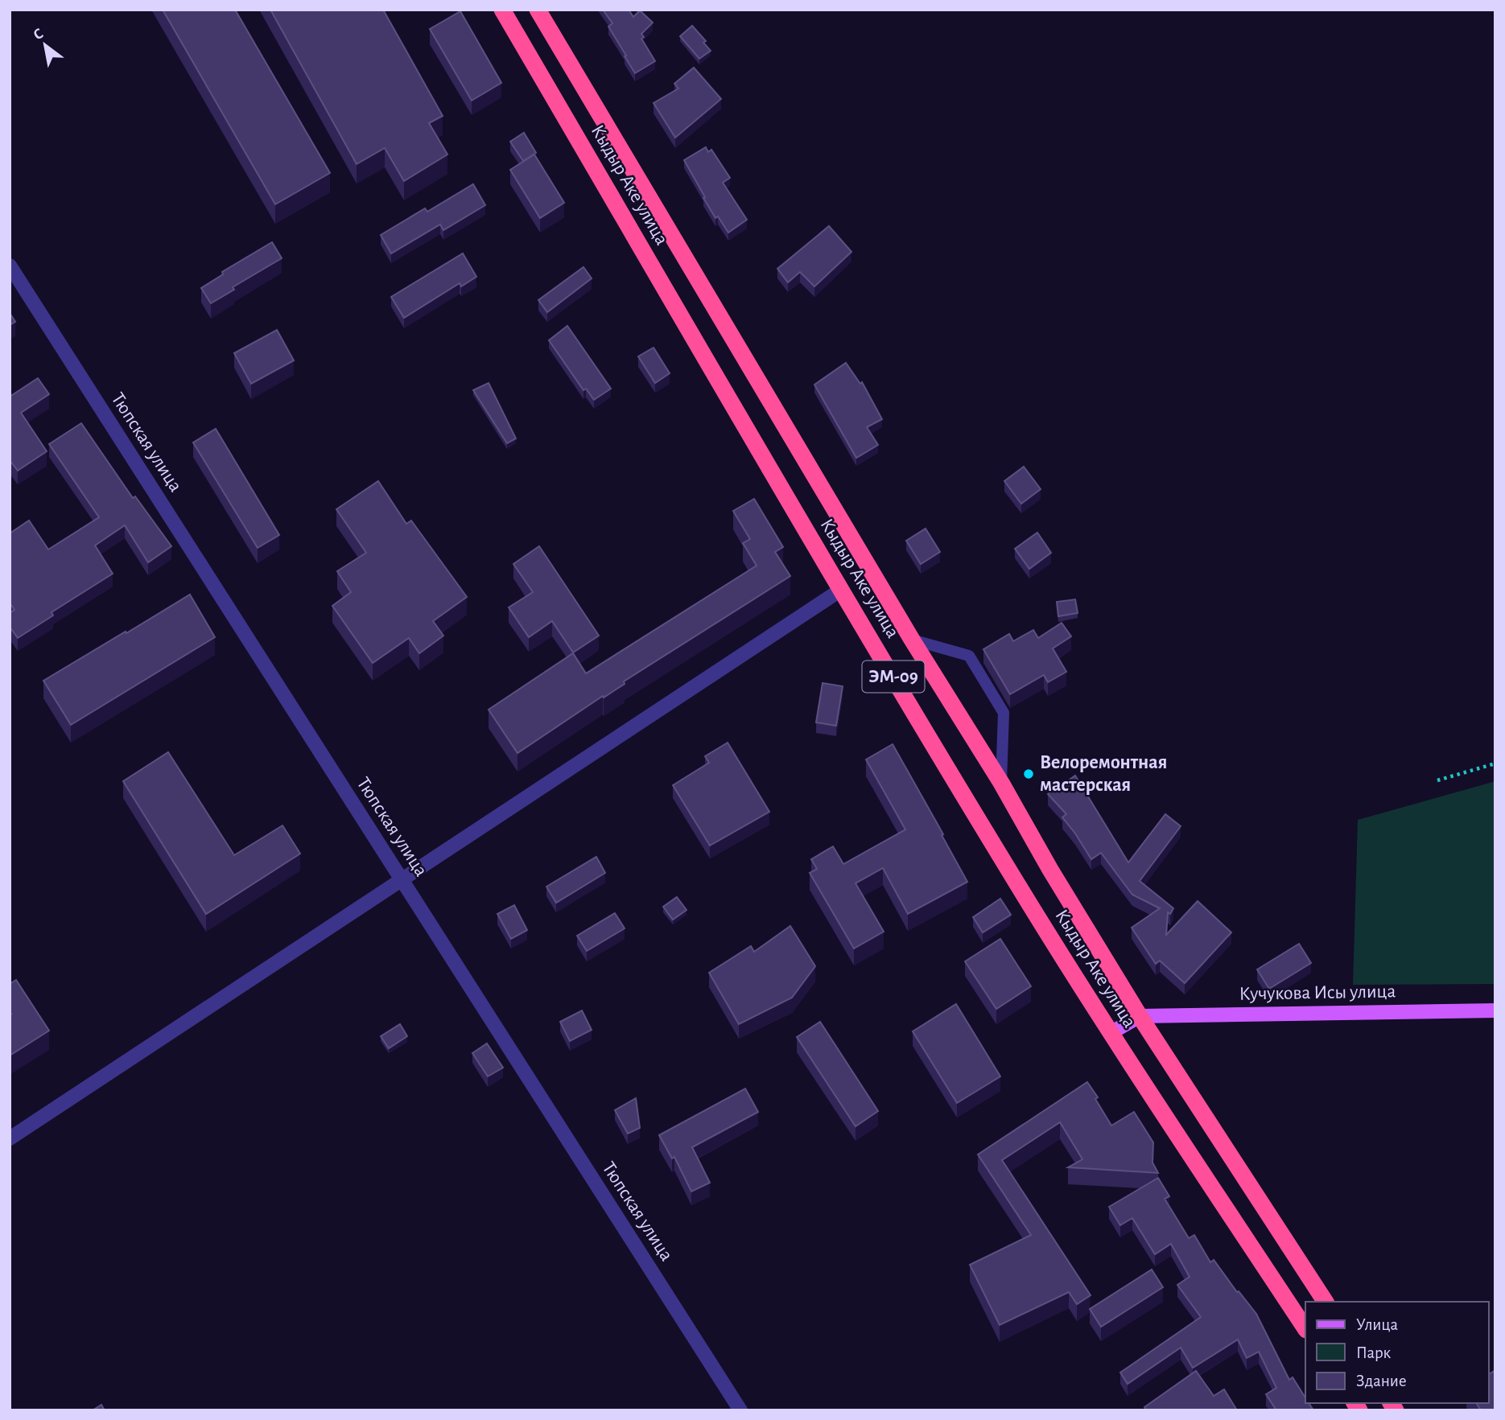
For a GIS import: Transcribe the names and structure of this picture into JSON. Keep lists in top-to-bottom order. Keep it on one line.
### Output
{"streets":{"highway":["Кыдыр Аке улица","ЭМ-09"],"main road":["Кучукова Исы улица"],"street":["Тюпская улица"]},"crossings":[["Кыдыр Аке улица","Кучукова Исы улица"]],"places":["Велоремонтная мастерская"],"legend":["Улица","Парк","Здание"],"north":"top left"}
